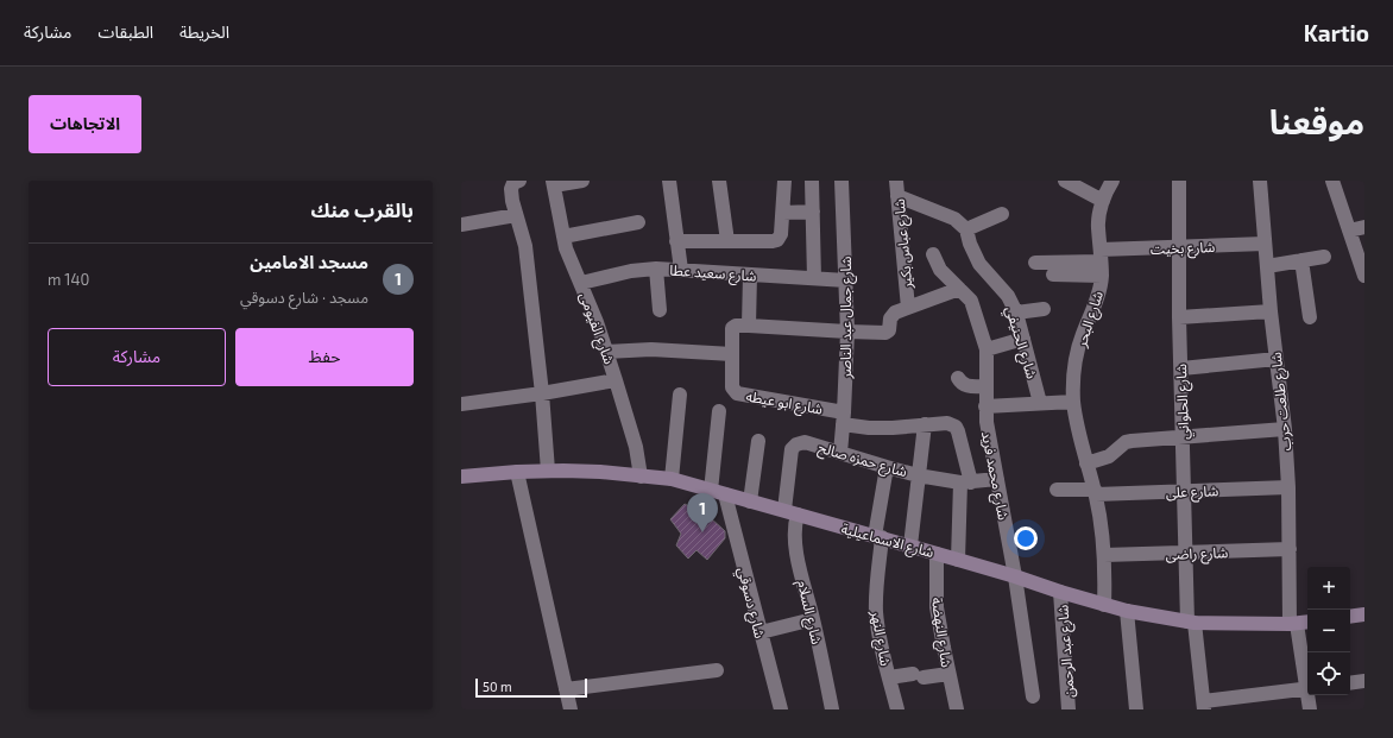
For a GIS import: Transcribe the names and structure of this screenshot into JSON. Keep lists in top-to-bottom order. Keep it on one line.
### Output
{"streets":{"street":["شارع عباس بكير","شارع بخيت","شارع سعيد عطا","شارع جمال عبد الناصر","شارع البحر","شارع الفيومى","شارع الحنيفي","شارع ابو عيطه","شارع الحلواني","شارع طلعت حرب","شارع حمزه صالح","شارع محمد فريد","شارع على","شارع الاسماعيلية","شارع راضى","شارع دسوقي","شارع السلام","شارع النهضة","شارع النهر","شارع عبد الرحمن"]},"crossings":[["شارع بخيت","شارع البحر"],["شارع بخيت","شارع الحلواني"],["شارع بخيت","شارع طلعت حرب"],["شارع سعيد عطا","شارع جمال عبد الناصر"],["شارع سعيد عطا","شارع الفيومى"],["شارع جمال عبد الناصر","شارع ابو عيطه"],["شارع جمال عبد الناصر","شارع حمزه صالح"],["شارع البحر","شارع على"],["شارع البحر","شارع الاسماعيلية"],["شارع البحر","شارع راضى"],["شارع الفيومى","شارع الاسماعيلية"],["شارع ابو عيطه","شارع حمزه صالح"],["شارع الحلواني","شارع على"],["شارع الحلواني","شارع الاسماعيلية"],["شارع الحلواني","شارع راضى"],["شارع طلعت حرب","شارع على"],["شارع طلعت حرب","شارع الاسماعيلية"],["شارع طلعت حرب","شارع راضى"],["شارع حمزه صالح","شارع محمد فريد"],["شارع حمزه صالح","شارع الاسماعيلية"],["شارع حمزه صالح","شارع السلام"],["شارع حمزه صالح","شارع النهر"],["شارع محمد فريد","شارع الاسماعيلية"],["شارع الاسماعيلية","شارع دسوقي"],["شارع الاسماعيلية","شارع السلام"],["شارع الاسماعيلية","شارع النهضة"],["شارع الاسماعيلية","شارع النهر"],["شارع الاسماعيلية","شارع عبد الرحمن"]],"scale_bar":"50 m","page":{"header":"Kartio","nav":["الخريطة","الطبقات","مشاركة"],"title":"موقعنا","buttons":["الاتجاهات",["حفظ","مشاركة"]],"heading":"بالقرب منك","list":[{"mark":"1","name":"مسجد الامامين","note":"مسجد · شارع دسوقي","value":"140 m"}],"pins":"1","map_buttons":["+","−"],"scale":"50 m"}}
